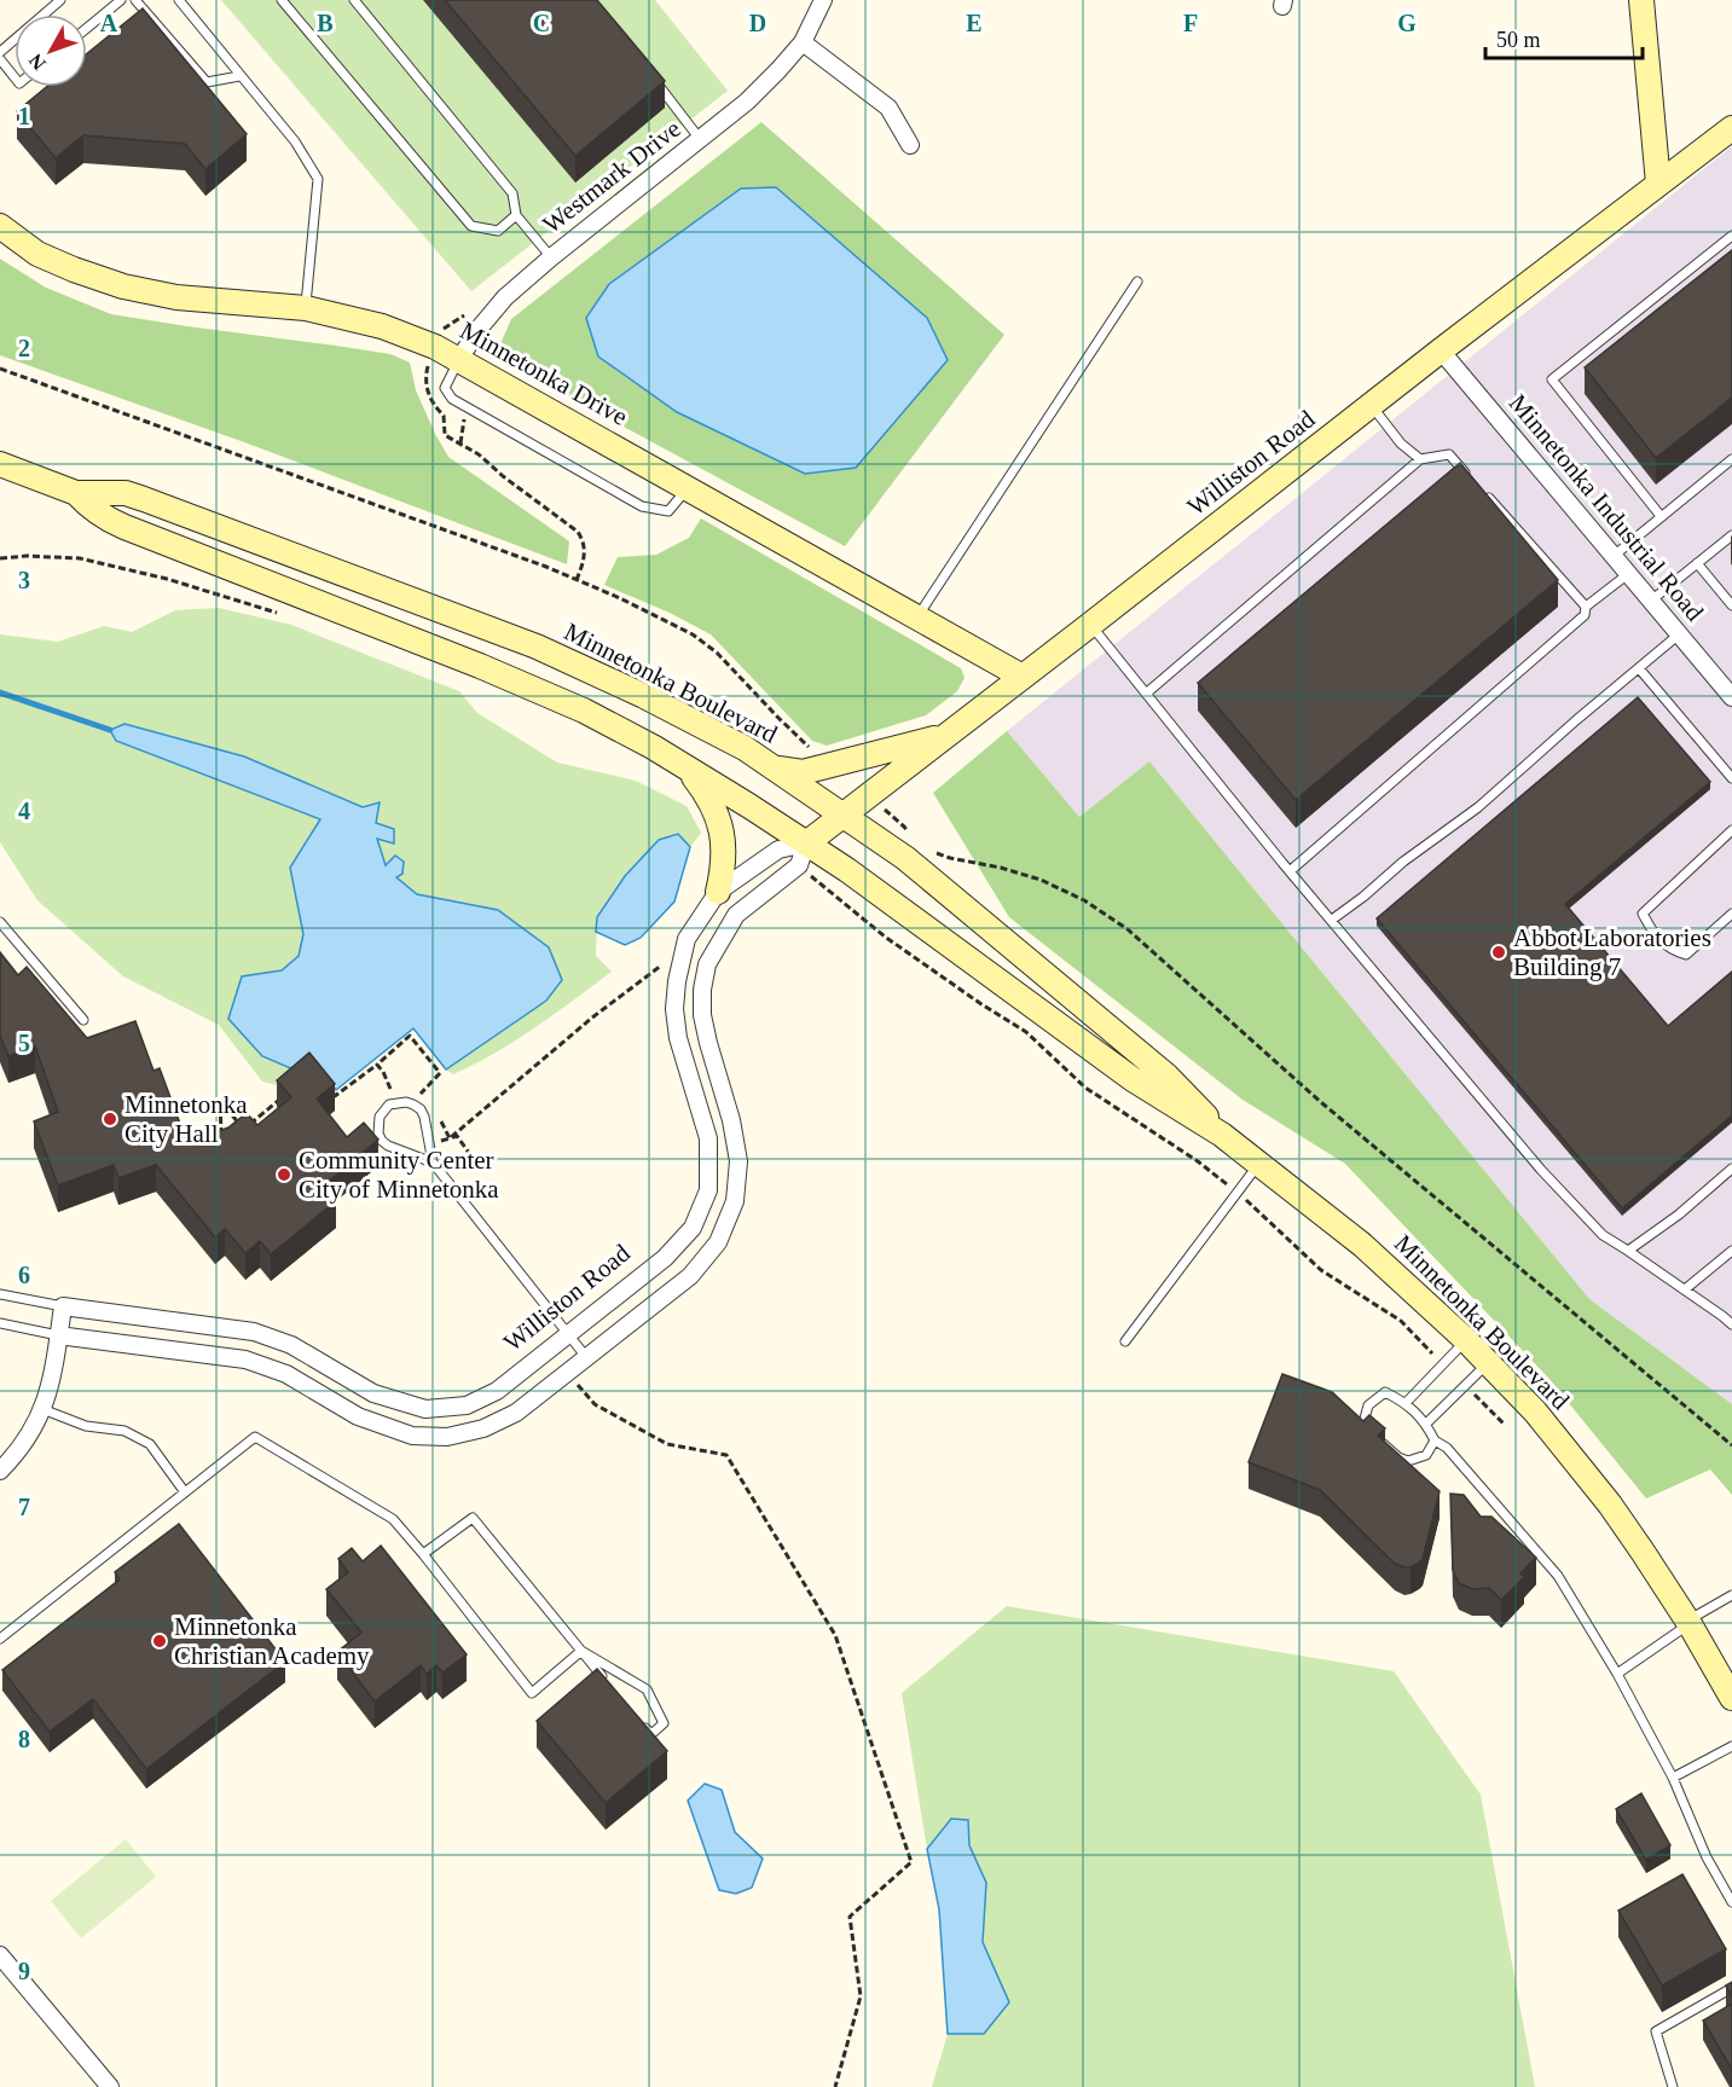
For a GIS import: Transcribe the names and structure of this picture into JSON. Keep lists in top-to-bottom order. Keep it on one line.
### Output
{"streets":{"main road":["Minnetonka Drive","Williston Road","Minnetonka Boulevard"],"street":["Westmark Drive","Minnetonka Industrial Road"]},"crossings":[["Westmark Drive","Minnetonka Drive"],["Minnetonka Drive","Williston Road"],["Williston Road","Minnetonka Industrial Road"],["Williston Road","Minnetonka Boulevard"]],"places":["Abbot Laboratories Building 7","Minnetonka City Hall","Community Center City of Minnetonka","Minnetonka Christian Academy"],"scale_bar":"50 m","north":"bottom left","grid":{"columns":["A","B","C","D","E","F","G"],"rows":["1","2","3","4","5","6","7","8","9"]}}
